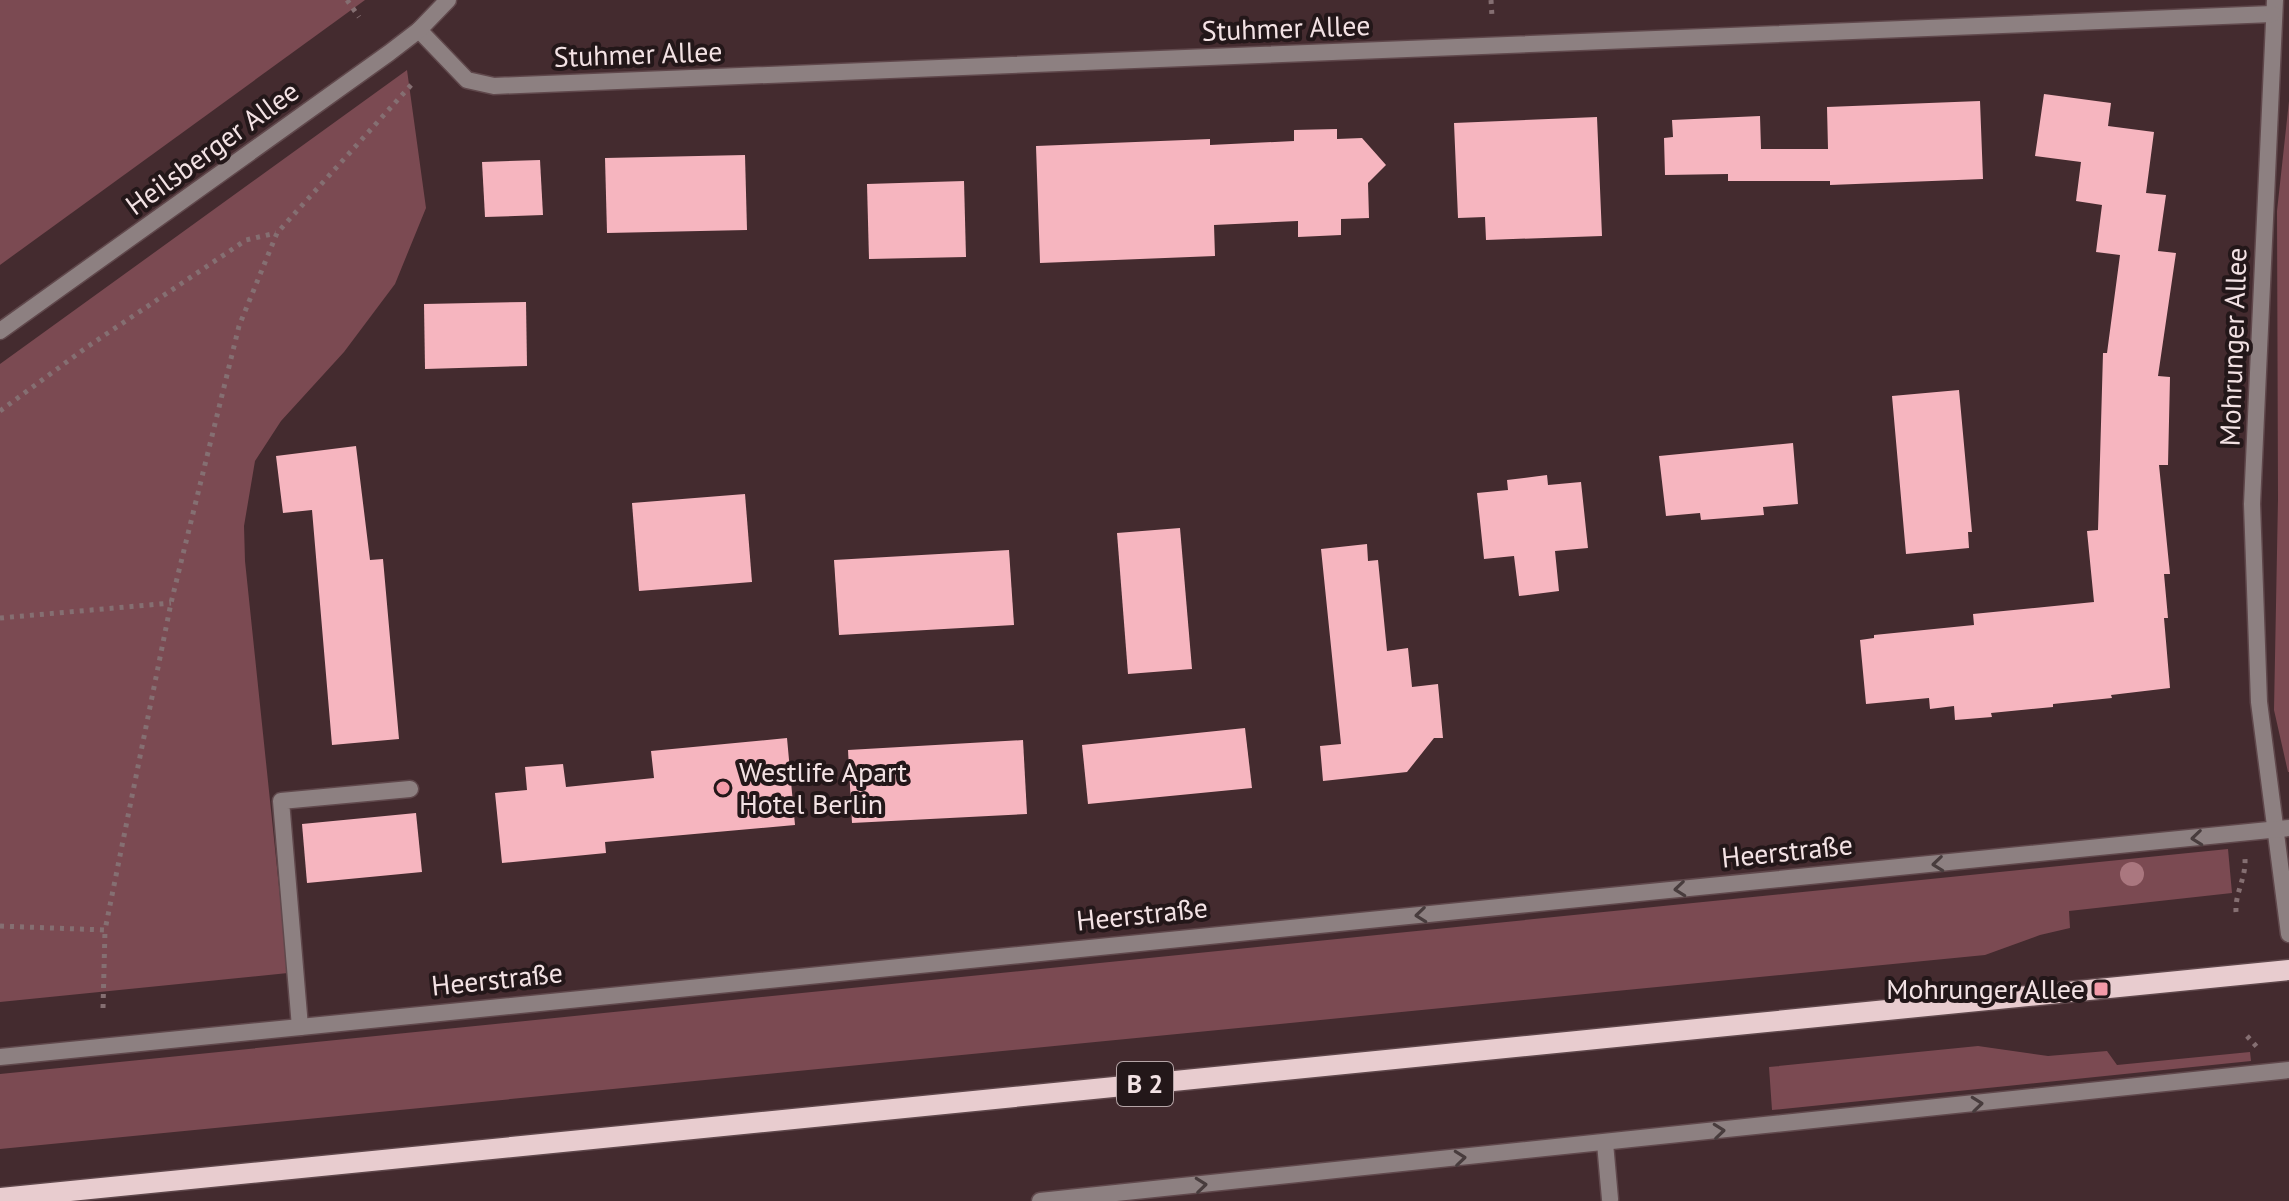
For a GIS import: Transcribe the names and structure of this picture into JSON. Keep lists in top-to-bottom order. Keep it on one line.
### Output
{"streets":{"main road":["B 2"],"street":["Stuhmer Allee","Heilsberger Allee","Mohrunger Allee","Heerstraße"]},"crossings":[["Stuhmer Allee","Heilsberger Allee"],["Stuhmer Allee","Mohrunger Allee"],["Mohrunger Allee","Heerstraße"]],"one_way":["Heerstraße"],"places":{"other":["Westlife Apart Hotel Berlin"],"transit":["Mohrunger Allee"]}}
